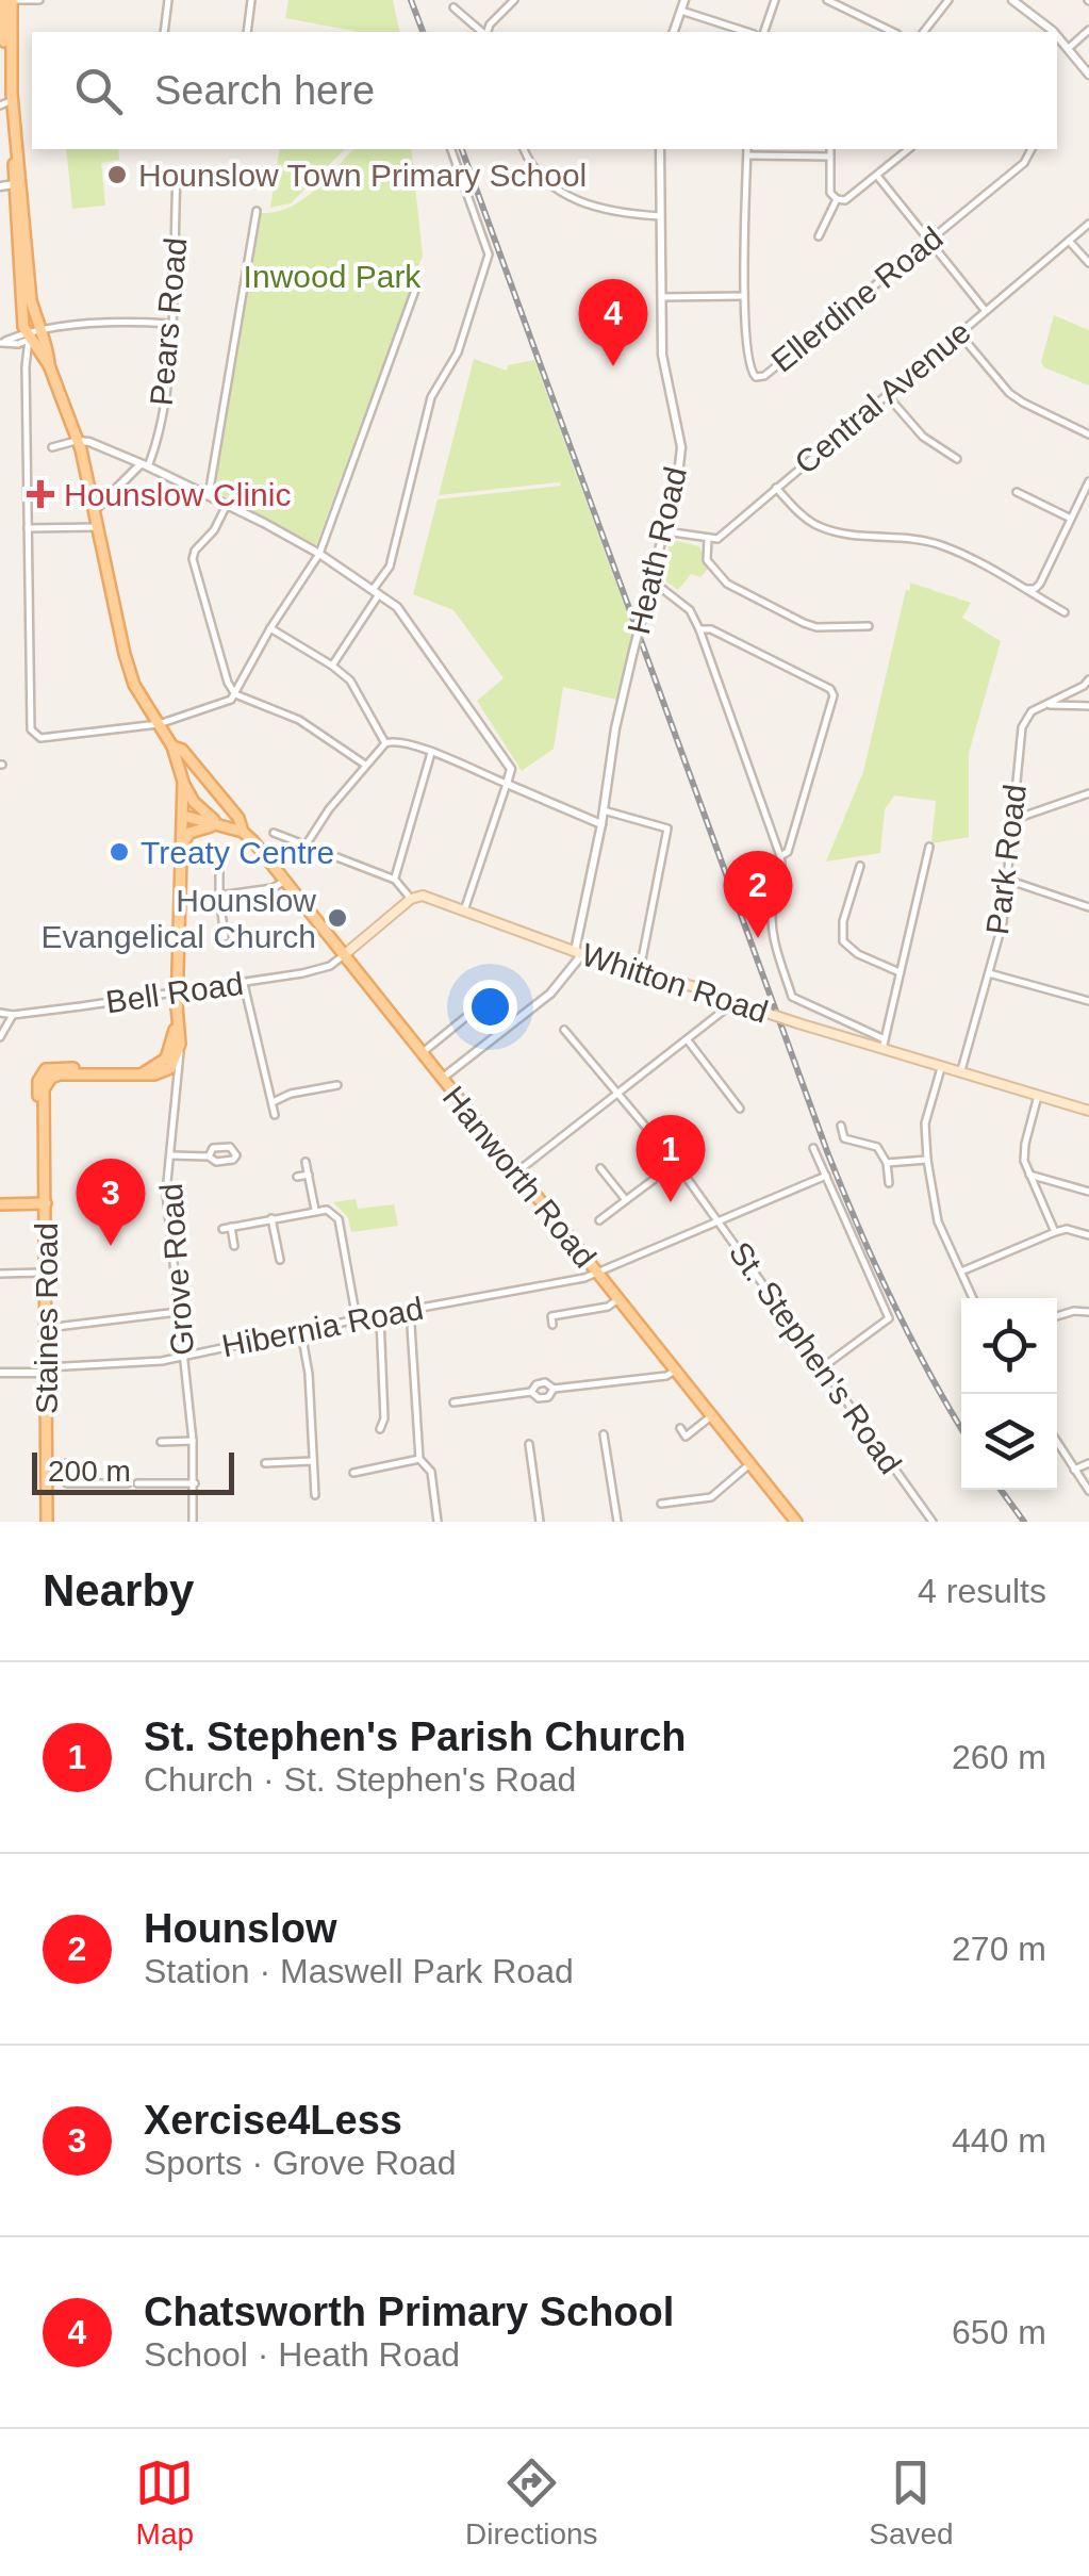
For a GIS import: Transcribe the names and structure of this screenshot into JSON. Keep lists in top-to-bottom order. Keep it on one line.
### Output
{"streets":{"main road":["Whitton Road","Hanworth Road","Staines Road"],"street":["Ellerdine Road","Pears Road","Central Avenue","Heath Road","Park Road","Bell Road","Grove Road","Hibernia Road","St. Stephen's Road"]},"crossings":[["Heath Road","Whitton Road"],["Park Road","Whitton Road"],["Bell Road","Hanworth Road"],["Hanworth Road","Hibernia Road"],["Grove Road","Hibernia Road"],["Staines Road","Hibernia Road"],["Hibernia Road","St. Stephen's Road"]],"parks":["Inwood Park"],"places":{"other":["Hounslow Town Primary School","Treaty Centre","Hounslow Evangelical Church"],"health":["Hounslow Clinic"]},"scale_bar":"200 m","page":{"search":"Search here","pins":["4","2","1","3"],"scale":"200 m","heading":["Nearby","4 results"],"list":[{"mark":"1","name":"St. Stephen's Parish Church","note":"Church · St. Stephen's Road","value":"260 m"},{"mark":"2","name":"Hounslow","note":"Station · Maswell Park Road","value":"270 m"},{"mark":"3","name":"Xercise4Less","note":"Sports · Grove Road","value":"440 m"},{"mark":"4","name":"Chatsworth Primary School","note":"School · Heath Road","value":"650 m"}],"nav":["Map","Directions","Saved"]}}
